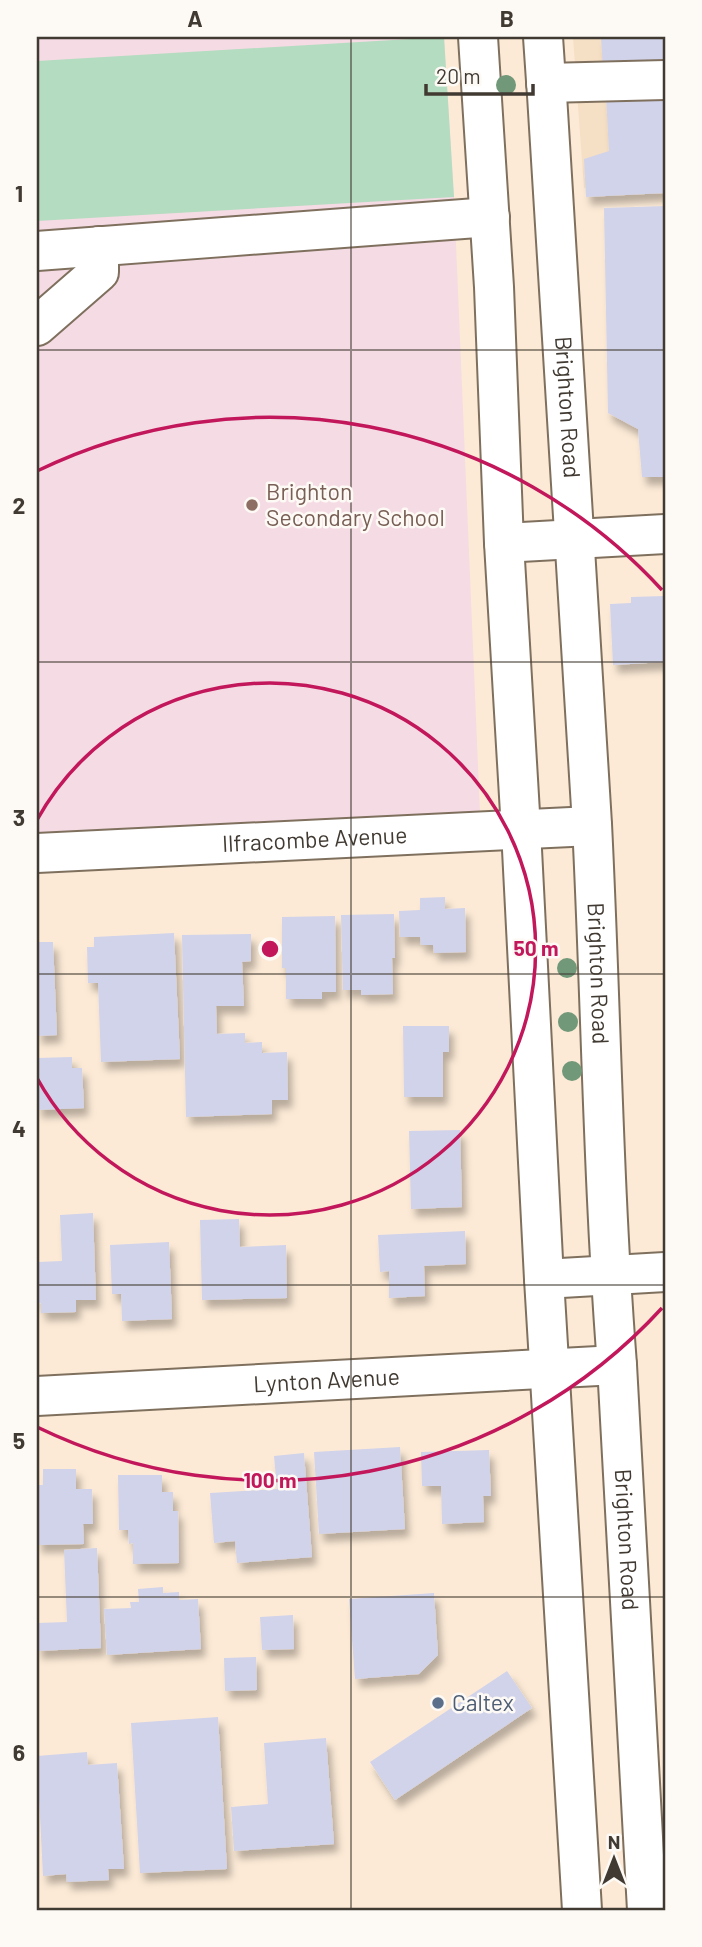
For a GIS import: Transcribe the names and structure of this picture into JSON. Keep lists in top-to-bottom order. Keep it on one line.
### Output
{"streets":{"main road":["Brighton Road","Ilfracombe Avenue","Lynton Avenue"]},"crossings":[["Brighton Road","Ilfracombe Avenue"],["Brighton Road","Lynton Avenue"]],"places":["Brighton Secondary School","Caltex"],"scale_bar":"20 m","north":"top","grid":{"columns":["A","B"],"rows":["1","2","3","4","5","6"]},"rings":["50 m","100 m"]}
